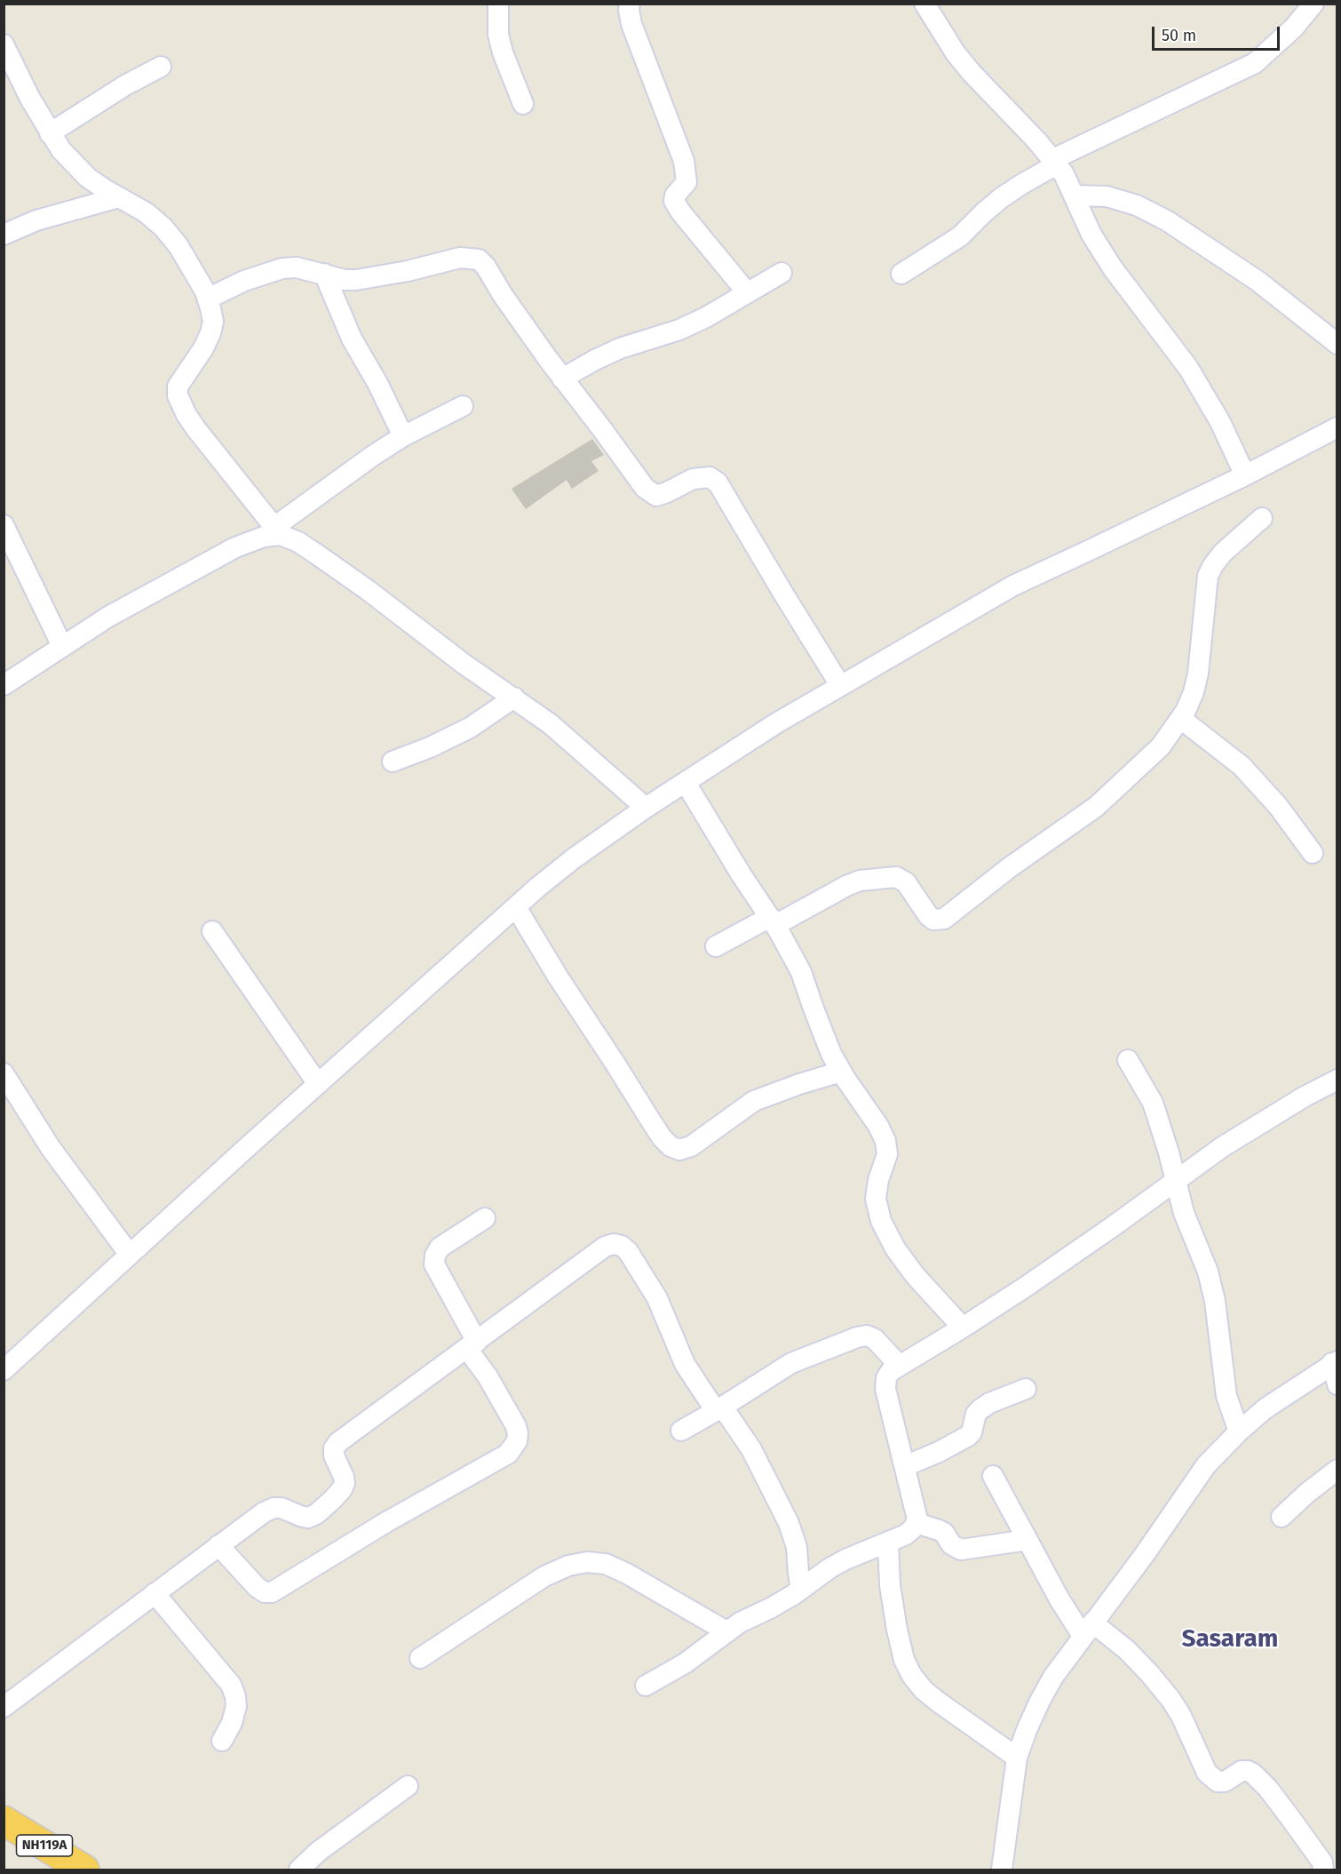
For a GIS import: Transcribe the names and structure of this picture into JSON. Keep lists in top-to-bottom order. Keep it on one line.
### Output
{"streets":{"highway":["NH119A"]},"districts":["Sasaram"],"scale_bar":"50 m"}
